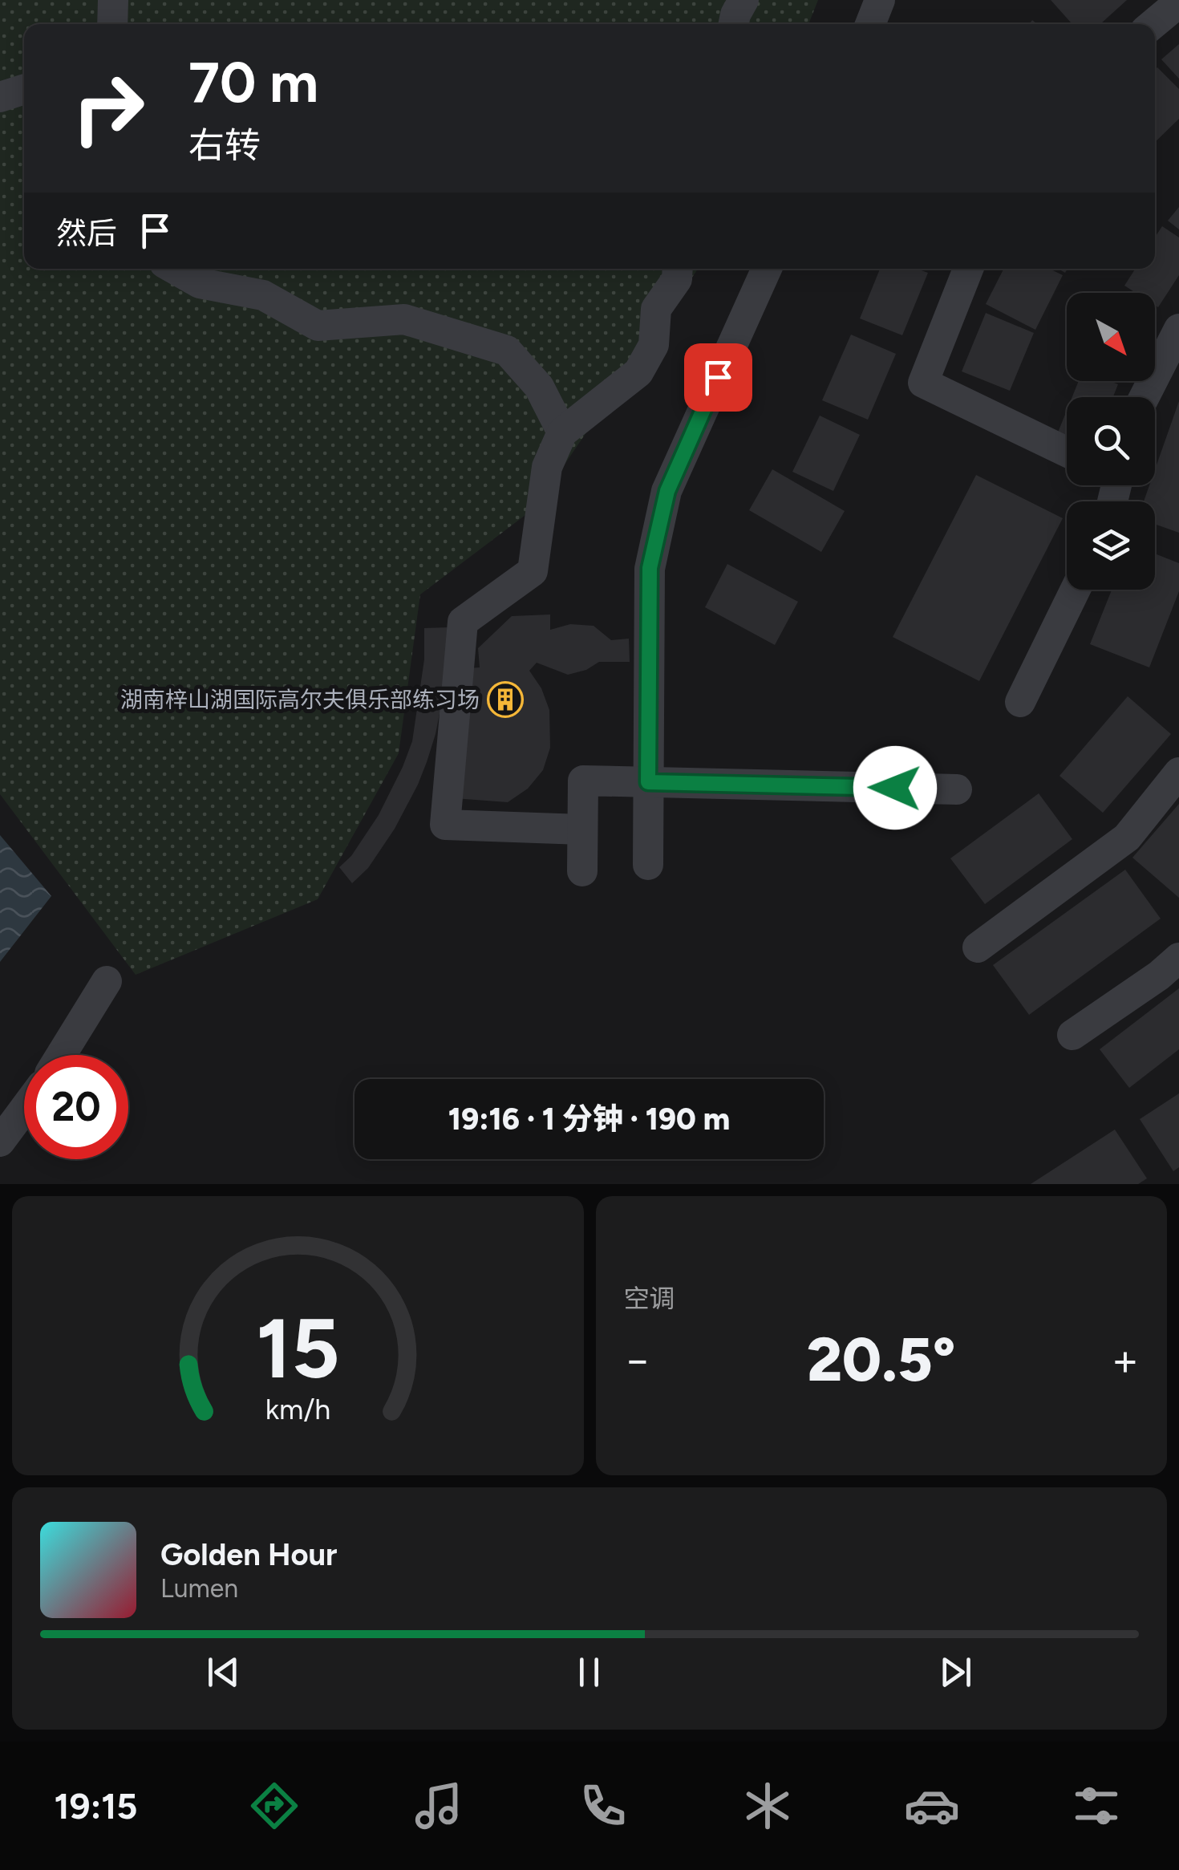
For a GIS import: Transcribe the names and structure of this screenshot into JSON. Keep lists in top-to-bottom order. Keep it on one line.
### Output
{"places":{"building":["湖南梓山湖国际高尔夫俱乐部练习场"]},"north":"bottom right","page":{"turn":["70 m","右转"],"then":"然后","limit":"20","trip":"19:16 · 1 分钟 · 190 m","tile":"空调","heat":["−","20.5°","+"],"song":["Golden Hour","Lumen"],"tabs":"19:15","gauge":["15","km/h"]}}
